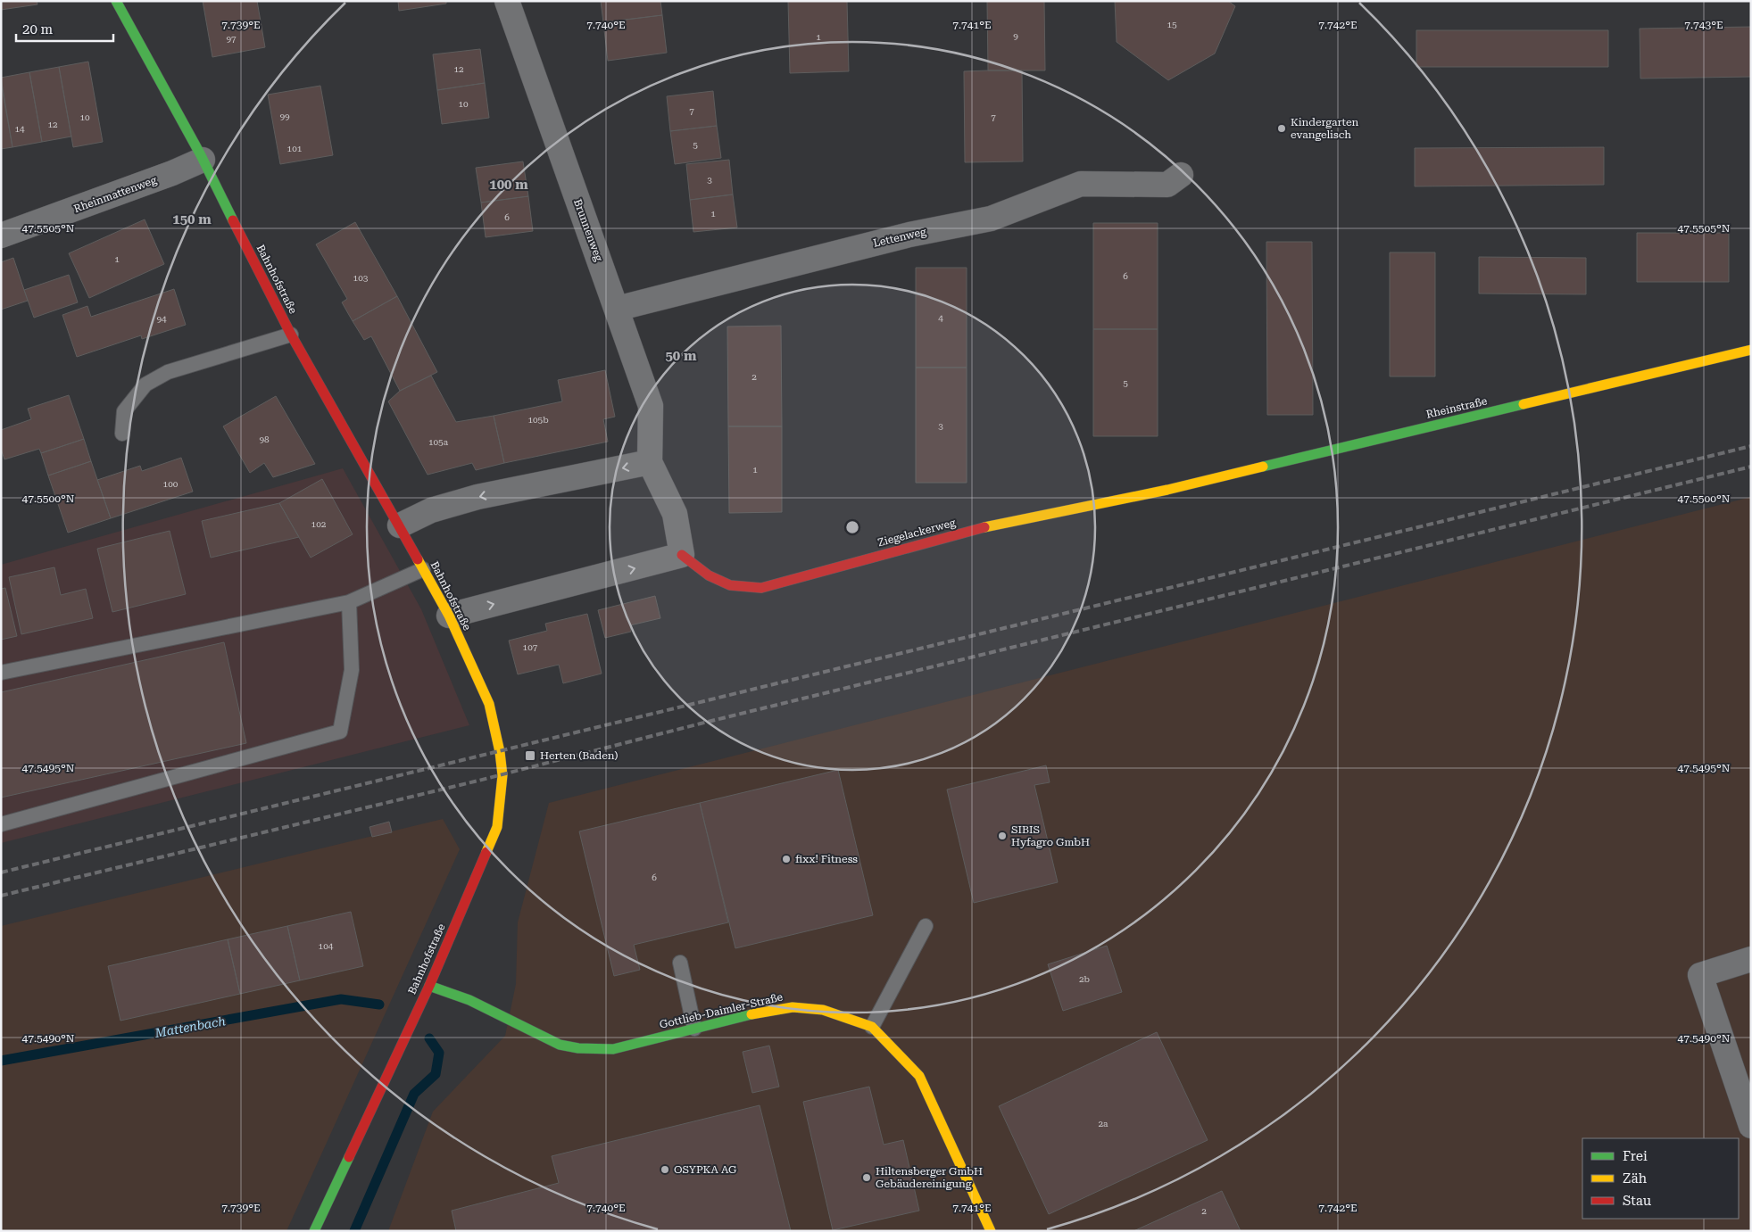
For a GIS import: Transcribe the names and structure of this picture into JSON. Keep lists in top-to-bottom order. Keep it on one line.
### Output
{"streets":{"street":["Rheinmattenweg","Brunnenweg","Lettenweg","Bahnhofstraße","Rheinstraße","Ziegelackerweg","Gottlieb-Daimler-Straße"]},"crossings":[["Rheinmattenweg","Bahnhofstraße"],["Brunnenweg","Lettenweg"],["Bahnhofstraße","Gottlieb-Daimler-Straße"],["Rheinstraße","Ziegelackerweg"]],"water":["Mattenbach"],"places":{"other":["Kindergarten evangelisch","SIBIS Hyfagro GmbH","fixx! Fitness","OSYPKA AG","Hiltensberger GmbH Gebäudereinigung"],"transit":["Herten (Baden)"]},"house_numbers":["15","9","1","97","12","10","7","99","10","7","12","14","5","101","3","1","6","1","6","103","4","94","2","5","105b","3","98","105a","1","100","102","107","6","104","2b","2a","2"],"legend":["Frei","Zäh","Stau"],"scale_bar":"20 m","coordinates":["7.739°E","7.740°E","7.741°E","7.742°E","7.743°E","47.5505°N","47.5500°N","47.5495°N","47.5490°N"],"rings":["100 m","150 m","50 m"]}
